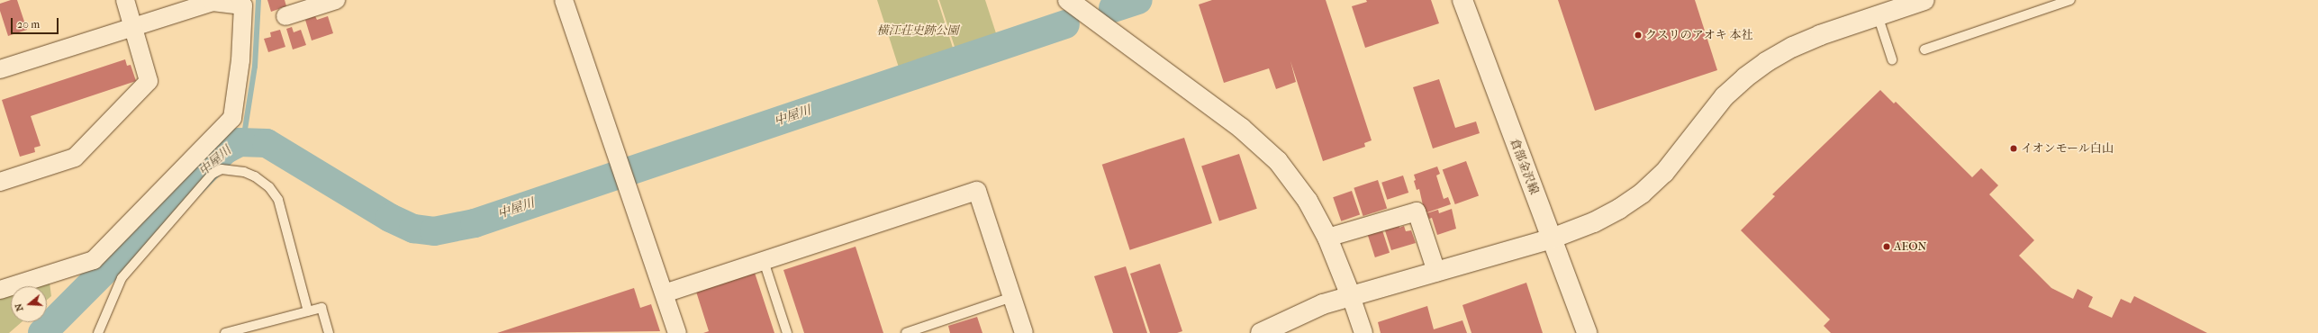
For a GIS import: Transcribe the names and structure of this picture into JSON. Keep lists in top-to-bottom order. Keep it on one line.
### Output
{"streets":{"street":["倉部金沢線"]},"water":["中屋川"],"parks":["横江荘史跡公園"],"places":["クスリのアオキ 本社","イオンモール白山","AEON"],"scale_bar":"20 m","north":"left"}
